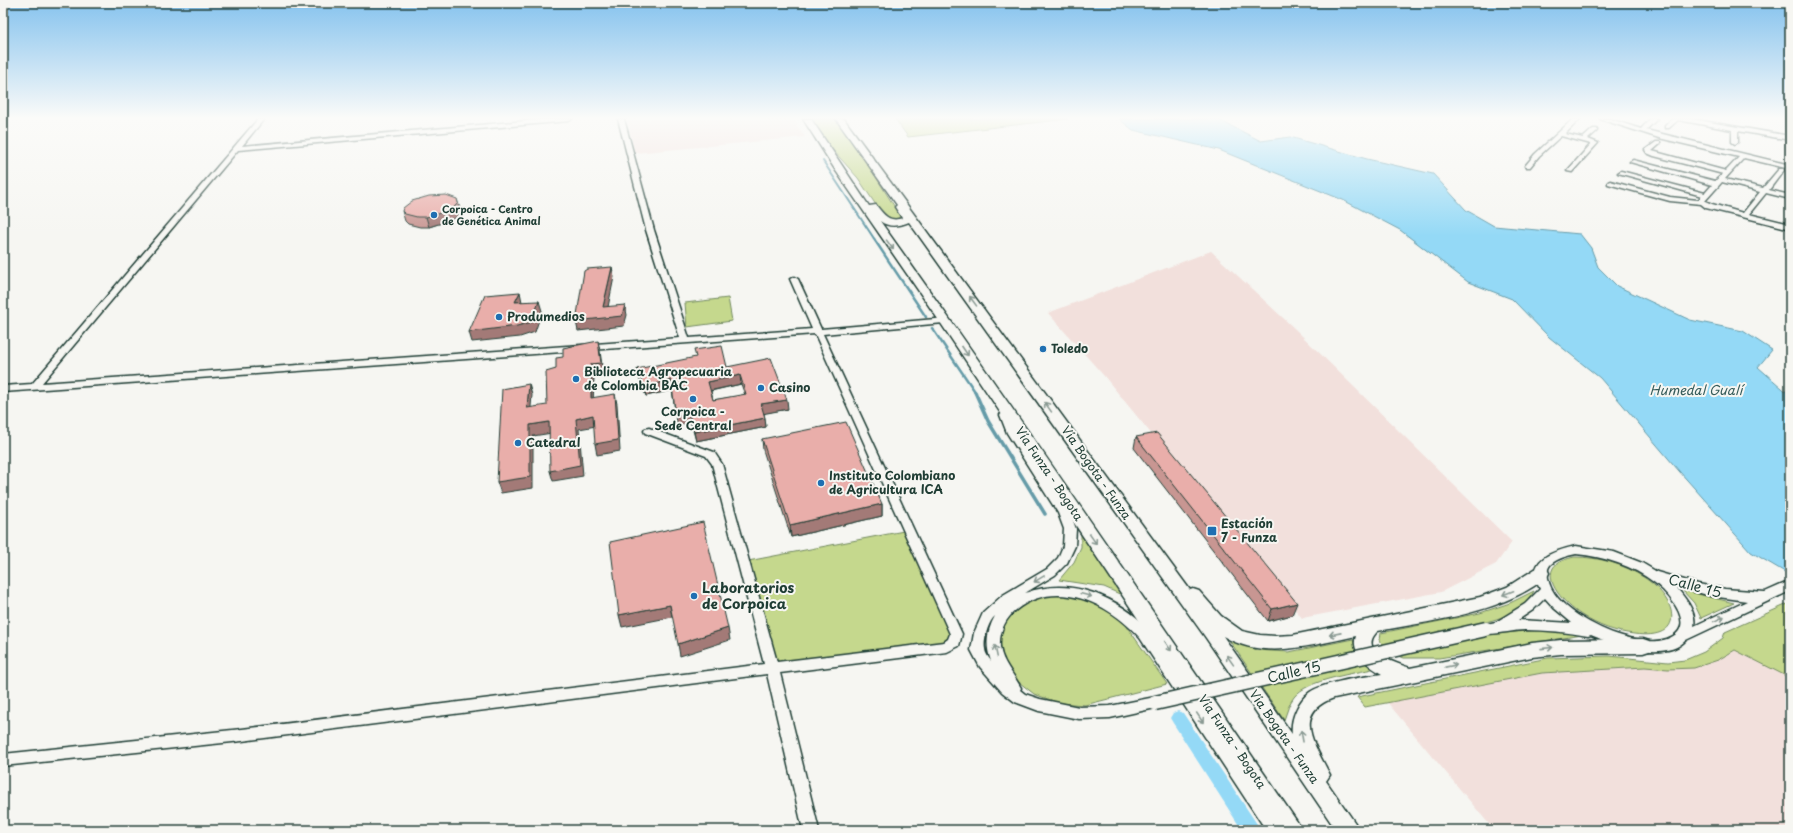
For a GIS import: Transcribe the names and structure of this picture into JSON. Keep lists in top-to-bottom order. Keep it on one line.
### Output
{"streets":{"main road":["Vía Bogota - Funza","Vía Funza - Bogota"],"street":["Calle 15"]},"crossings":[["Vía Funza - Bogota","Calle 15"]],"one_way":["Vía Bogota - Funza","Vía Funza - Bogota"],"water":["Humedal Gualí"],"places":{"other":["Corpoica - Centro de Genética Animal","Produmedios","Toledo","Biblioteca Agropecuaria de Colombia BAC","Casino","Corpoica - Sede Central","Catedral","Instituto Colombiano de Agricultura ICA","Laboratorios de Corpoica"],"transit":["Estación 7 - Funza"]}}
